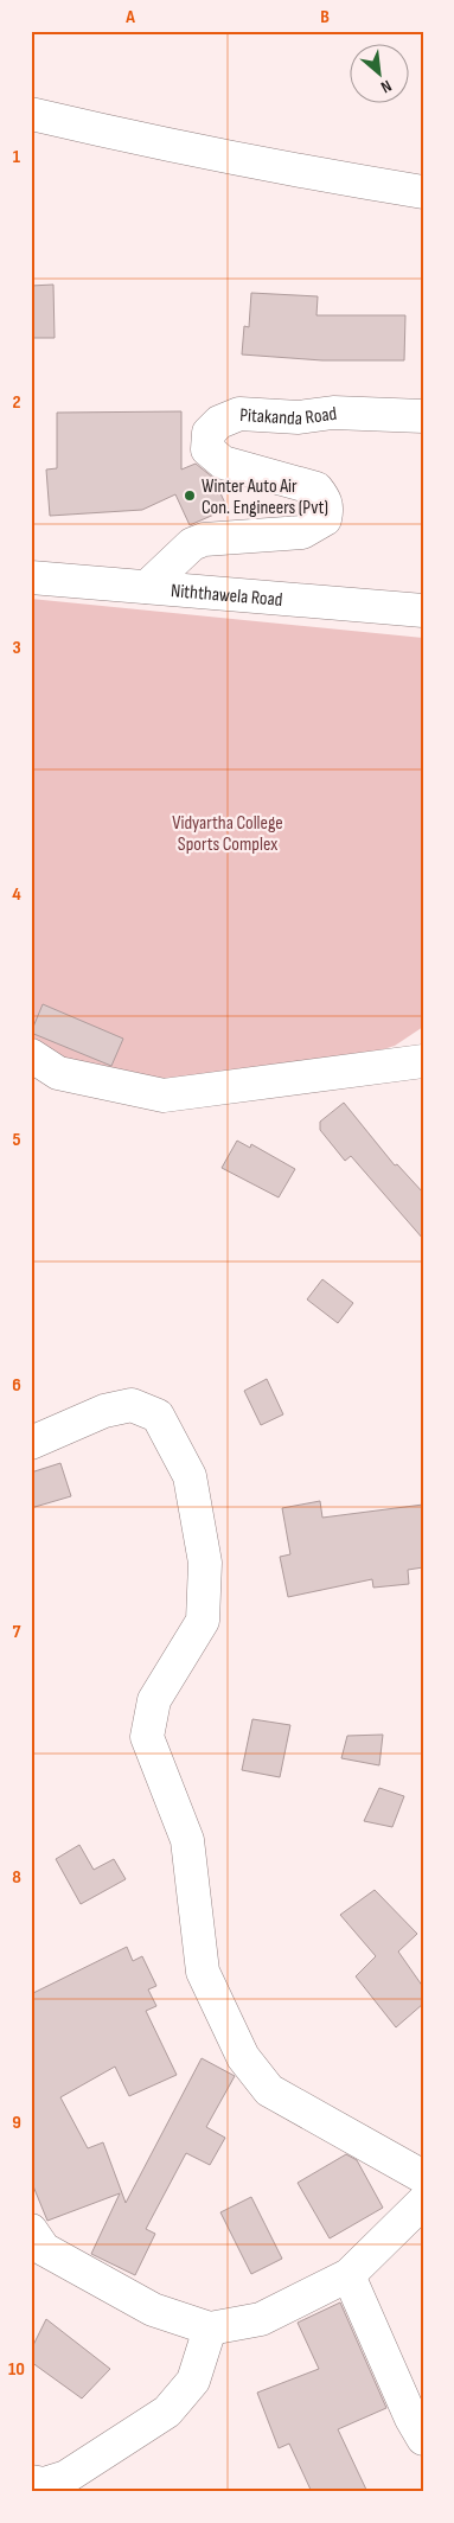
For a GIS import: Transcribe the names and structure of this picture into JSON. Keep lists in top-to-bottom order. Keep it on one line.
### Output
{"streets":{"street":["Pitakanda Road","Niththawela Road"]},"crossings":[["Pitakanda Road","Niththawela Road"]],"parks":["Vidyartha College Sports Complex"],"places":["Winter Auto Air Con. Engineers (Pvt)"],"north":"bottom right","grid":{"columns":["A","B"],"rows":["1","2","3","4","5","6","7","8","9","10"]}}
